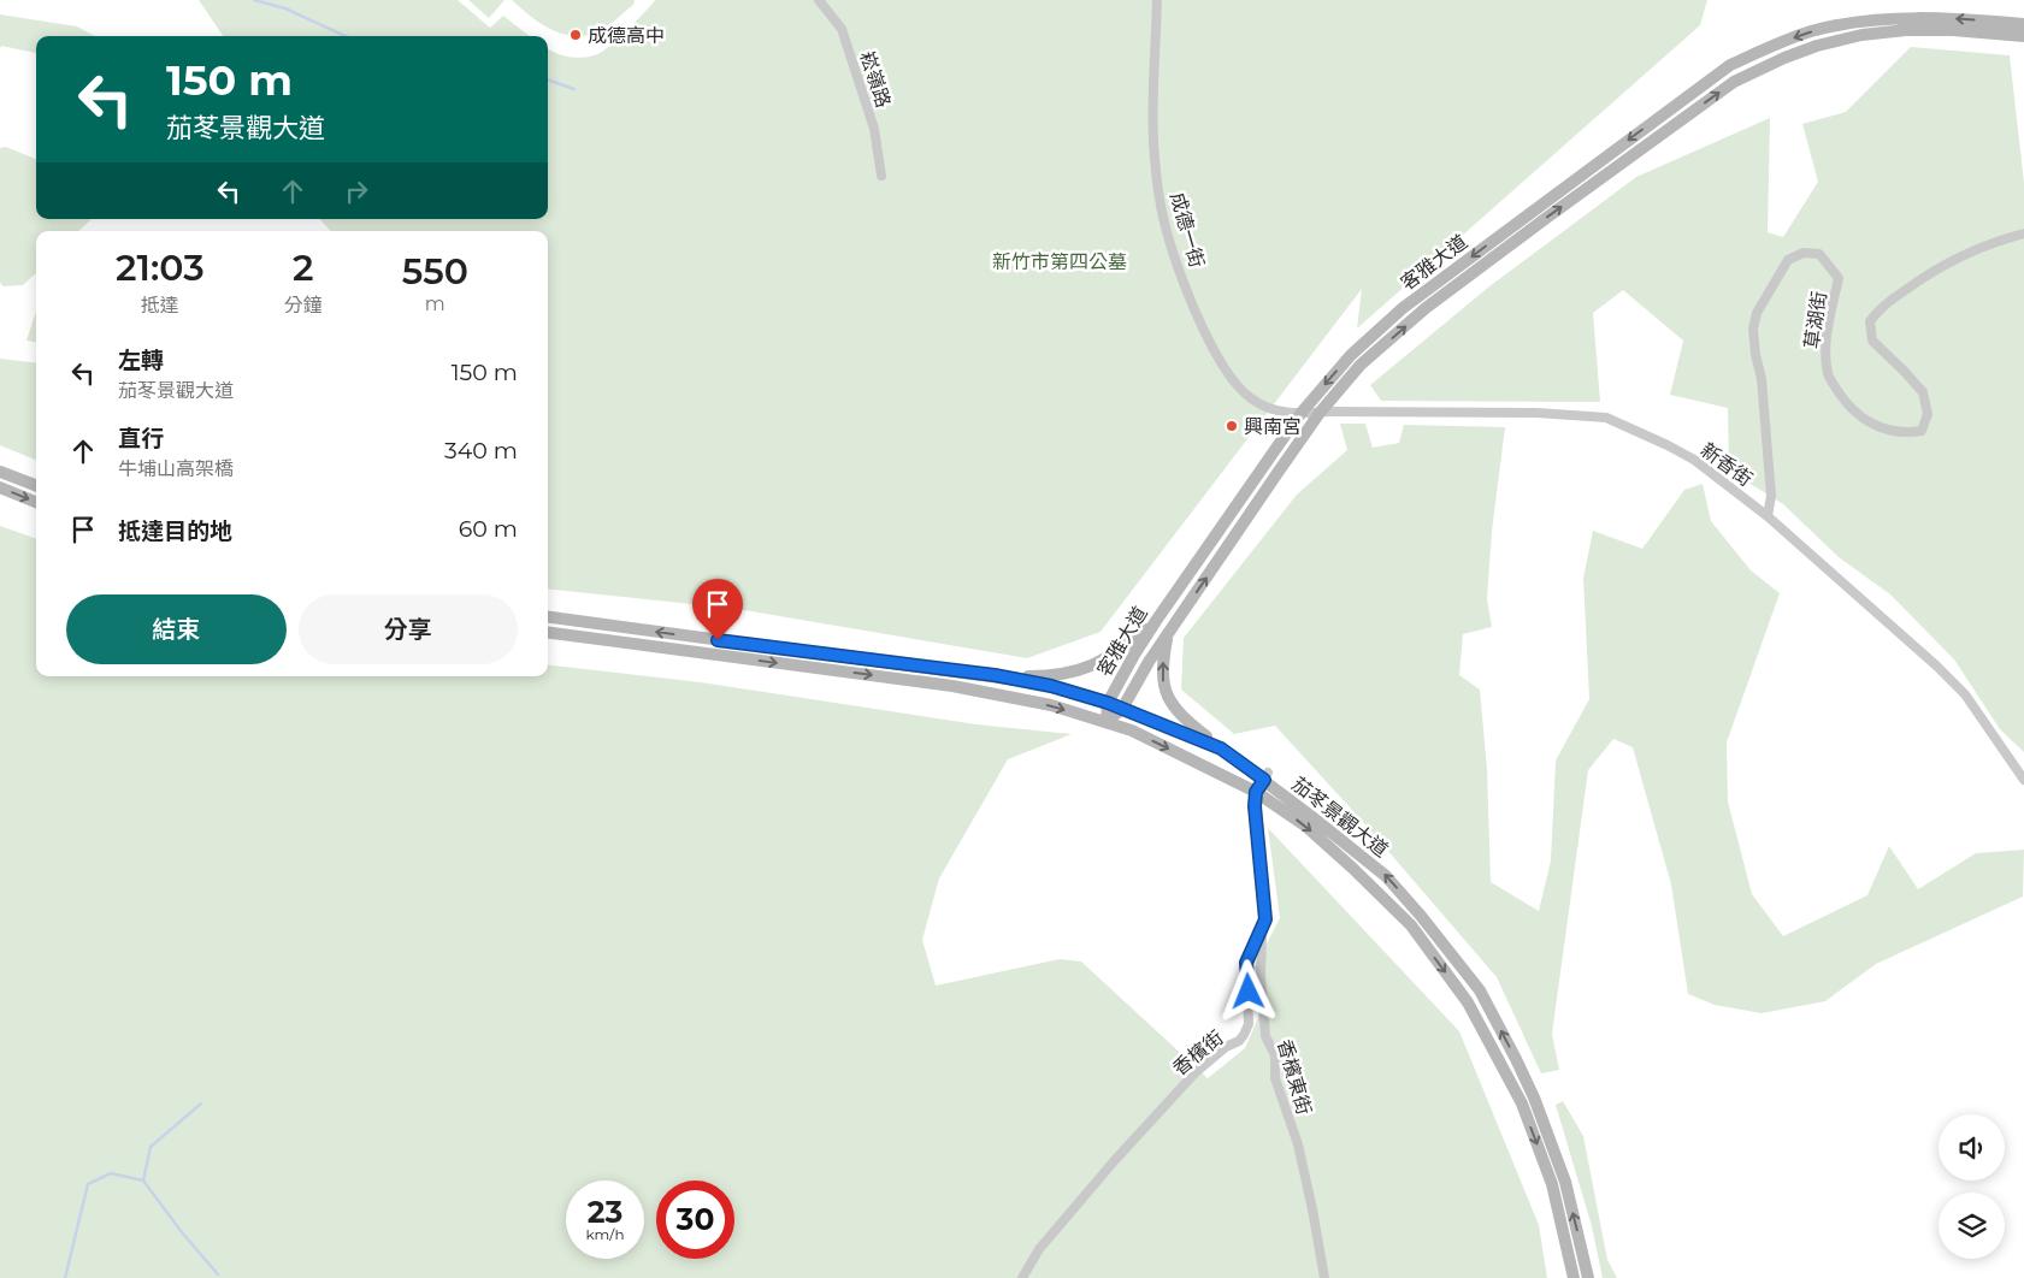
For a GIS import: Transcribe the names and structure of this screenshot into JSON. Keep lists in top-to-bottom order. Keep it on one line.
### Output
{"streets":{"street":["崧嶺路","成德一街","客雅大道","草湖街","新香街","茄苳景觀大道","香檳街","香檳東街"]},"crossings":[["成德一街","客雅大道"],["成德一街","新香街"],["客雅大道","新香街"],["客雅大道","茄苳景觀大道"],["草湖街","新香街"],["茄苳景觀大道","香檳街"],["香檳街","香檳東街"]],"parks":["新竹市第四公墓"],"places":["成德高中","興南宮"],"page":{"turn":["150 m","茄苳景觀大道"],"eta":["21:03","抵達","2","分鐘","550","m"],"list":[{"name":"左轉","note":"茄苳景觀大道","value":"150 m"},{"name":"直行","note":"牛埔山高架橋","value":"340 m"},{"name":"抵達目的地","value":"60 m"}],"buttons":["結束","分享"],"speed":"23 km/h","limit":"30"}}
